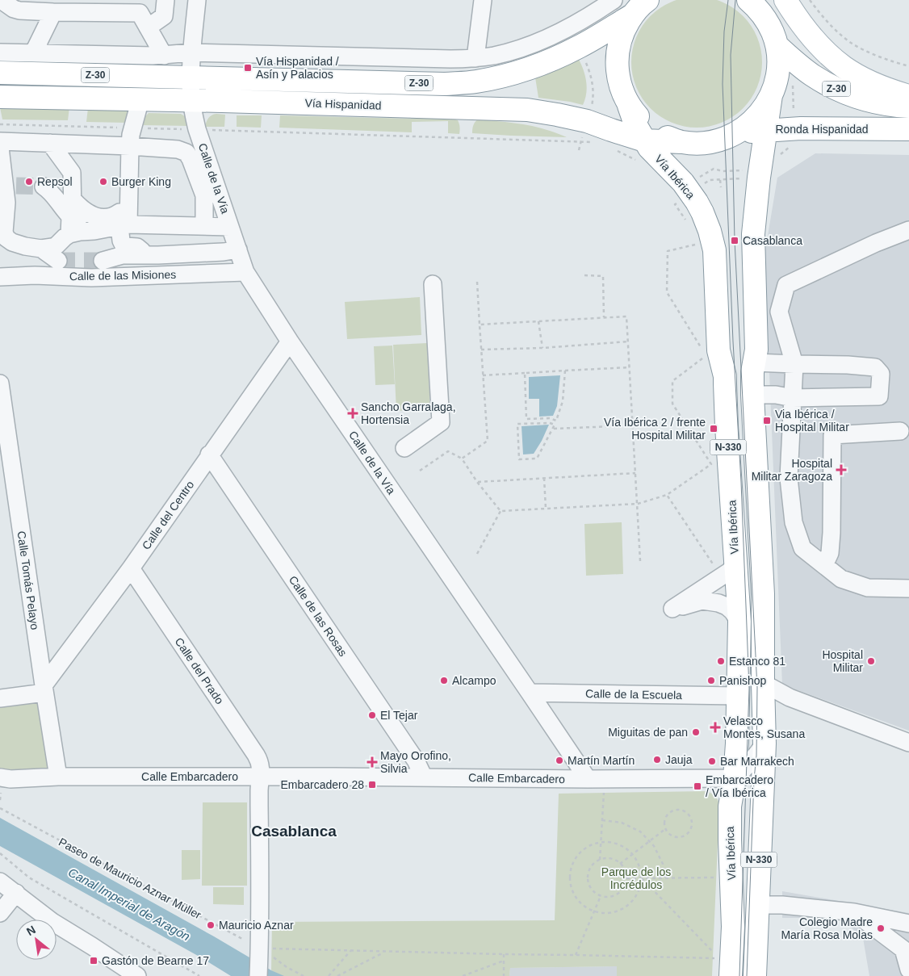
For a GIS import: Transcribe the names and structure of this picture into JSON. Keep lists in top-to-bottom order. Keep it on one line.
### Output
{"streets":{"main road":["Z-30","Vía Hispanidad","Ronda Hispanidad","Vía Ibérica","N-330"],"street":["Calle de la Vía","Calle de las Misiones","Calle del Centro","Calle Tomás Pelayo","Calle de las Rosas","Calle del Prado","Calle de la Escuela","Calle Embarcadero"],"path":["Paseo de Mauricio Aznar Müller"]},"crossings":[["Vía Hispanidad","Ronda Hispanidad"],["Vía Hispanidad","Vía Ibérica"],["Vía Hispanidad","Calle de la Vía"],["Ronda Hispanidad","N-330"],["Vía Ibérica","Calle de la Escuela"],["Vía Ibérica","Calle Embarcadero"],["Calle de la Vía","Calle de las Misiones"],["Calle de la Vía","Calle del Centro"],["Calle de la Vía","Calle de la Escuela"],["Calle de la Vía","Calle Embarcadero"],["Calle del Centro","Calle Tomás Pelayo"],["Calle del Centro","Calle de las Rosas"],["Calle del Centro","Calle del Prado"],["Calle Tomás Pelayo","Calle Embarcadero"],["Calle de las Rosas","Calle Embarcadero"],["Calle del Prado","Calle Embarcadero"],["Calle del Prado","Paseo de Mauricio Aznar Müller"]],"districts":["Casablanca"],"water":["Canal Imperial de Aragón"],"parks":["Parque de los Incrédulos"],"places":{"transit":["Vía Hispanidad / Asín y Palacios","Casablanca","Via Ibérica / Hospital Militar","Vía Ibérica 2 / frente Hospital Militar","Embarcadero 28","Embarcadero / Vía Ibérica","Gastón de Bearne 17"],"other":["Repsol","Burger King","Estanco 81","Hospital Militar","Alcampo","Panishop","El Tejar","Miguitas de pan","Jauja","Martín Martín","Bar Marrakech","Mauricio Aznar","Colegio Madre María Rosa Molas"],"health":["Sancho Garralaga, Hortensia","Hospital Militar Zaragoza","Velasco Montes, Susana","Mayo Orofino, Silvia"]},"north":"top left"}
